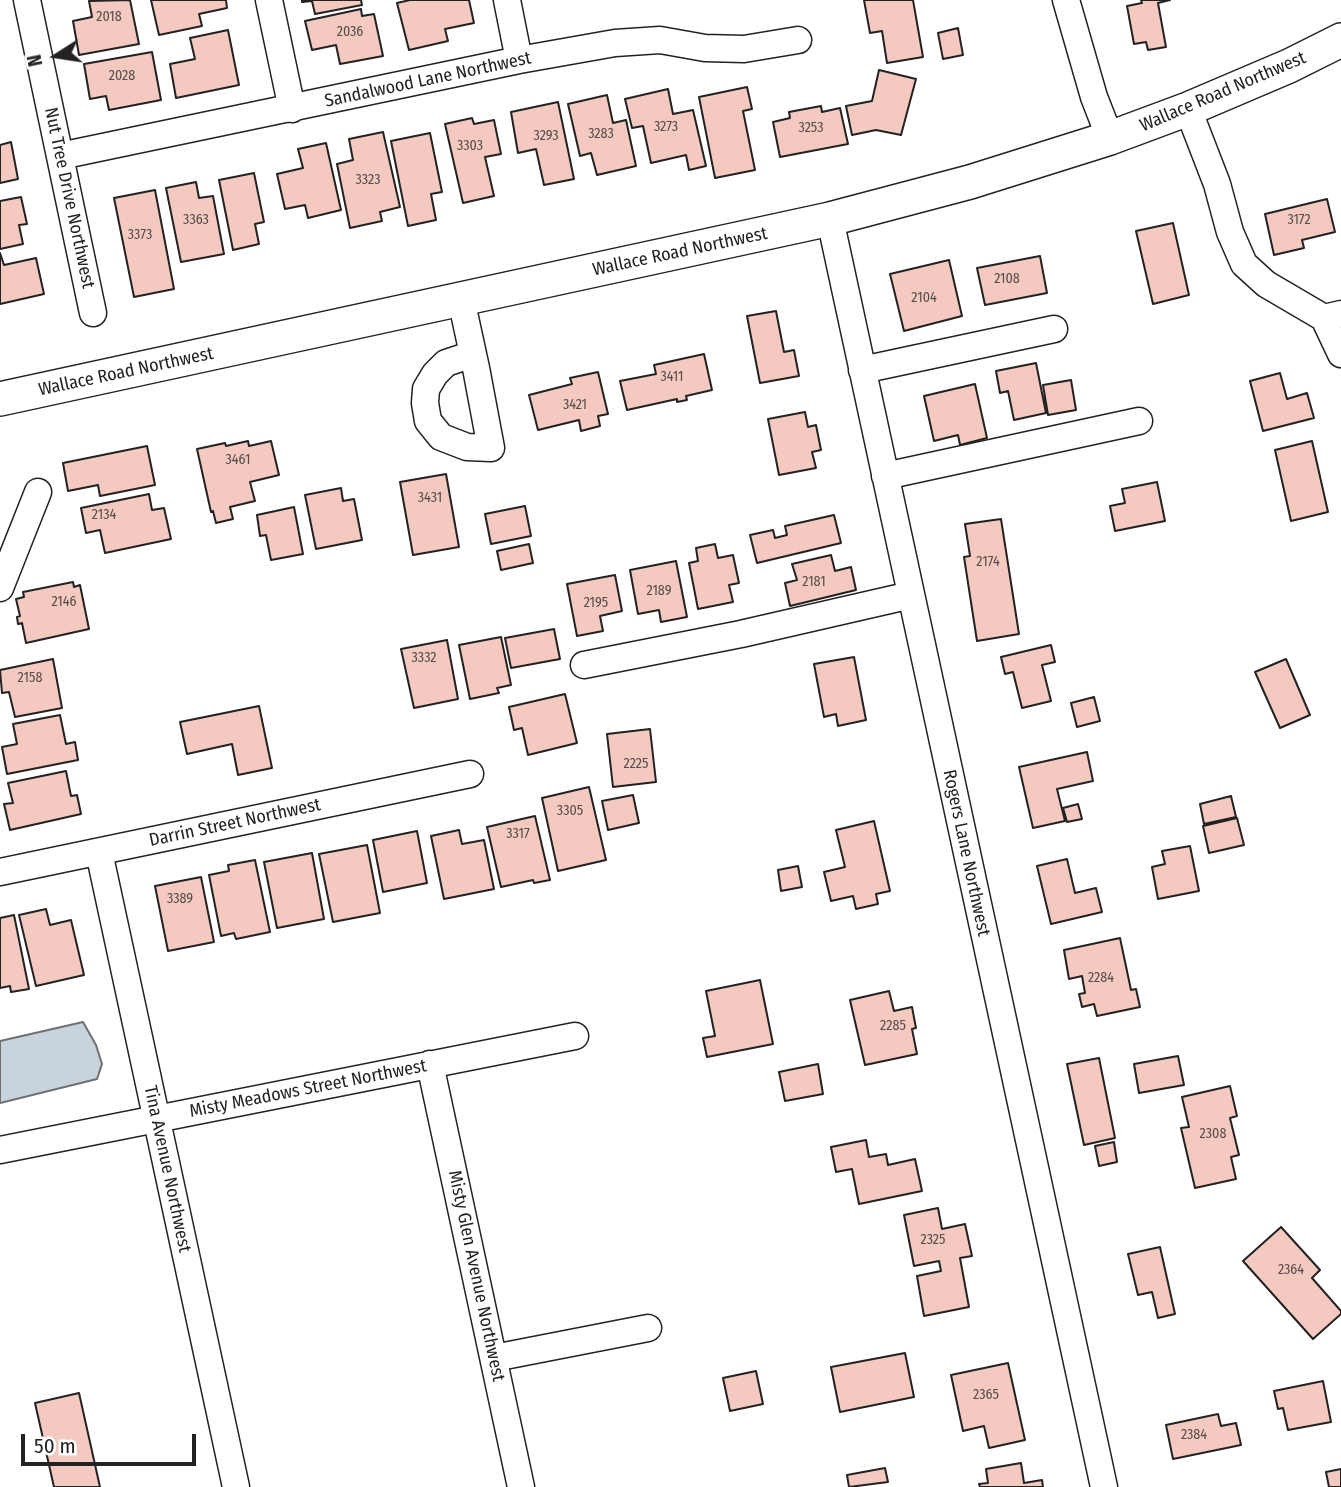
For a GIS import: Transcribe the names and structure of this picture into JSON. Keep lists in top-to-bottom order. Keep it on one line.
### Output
{"streets":{"main road":["Wallace Road Northwest"],"street":["Sandalwood Lane Northwest","Nut Tree Drive Northwest","Darrin Street Northwest","Rogers Lane Northwest","Misty Meadows Street Northwest","Tina Avenue Northwest","Misty Glen Avenue Northwest"]},"crossings":[["Sandalwood Lane Northwest","Nut Tree Drive Northwest"],["Wallace Road Northwest","Rogers Lane Northwest"],["Darrin Street Northwest","Tina Avenue Northwest"],["Misty Meadows Street Northwest","Tina Avenue Northwest"],["Misty Meadows Street Northwest","Misty Glen Avenue Northwest"]],"house_numbers":["2018","2036","2028","3273","3253","3283","3293","3303","3323","3363","3172","3373","2108","2104","3411","3421","3461","3431","2134","2174","2181","2189","2146","2195","3332","2158","2225","3305","3317","3389","2284","2285","2308","2325","2364","2365","2384"],"scale_bar":"50 m","north":"left"}
